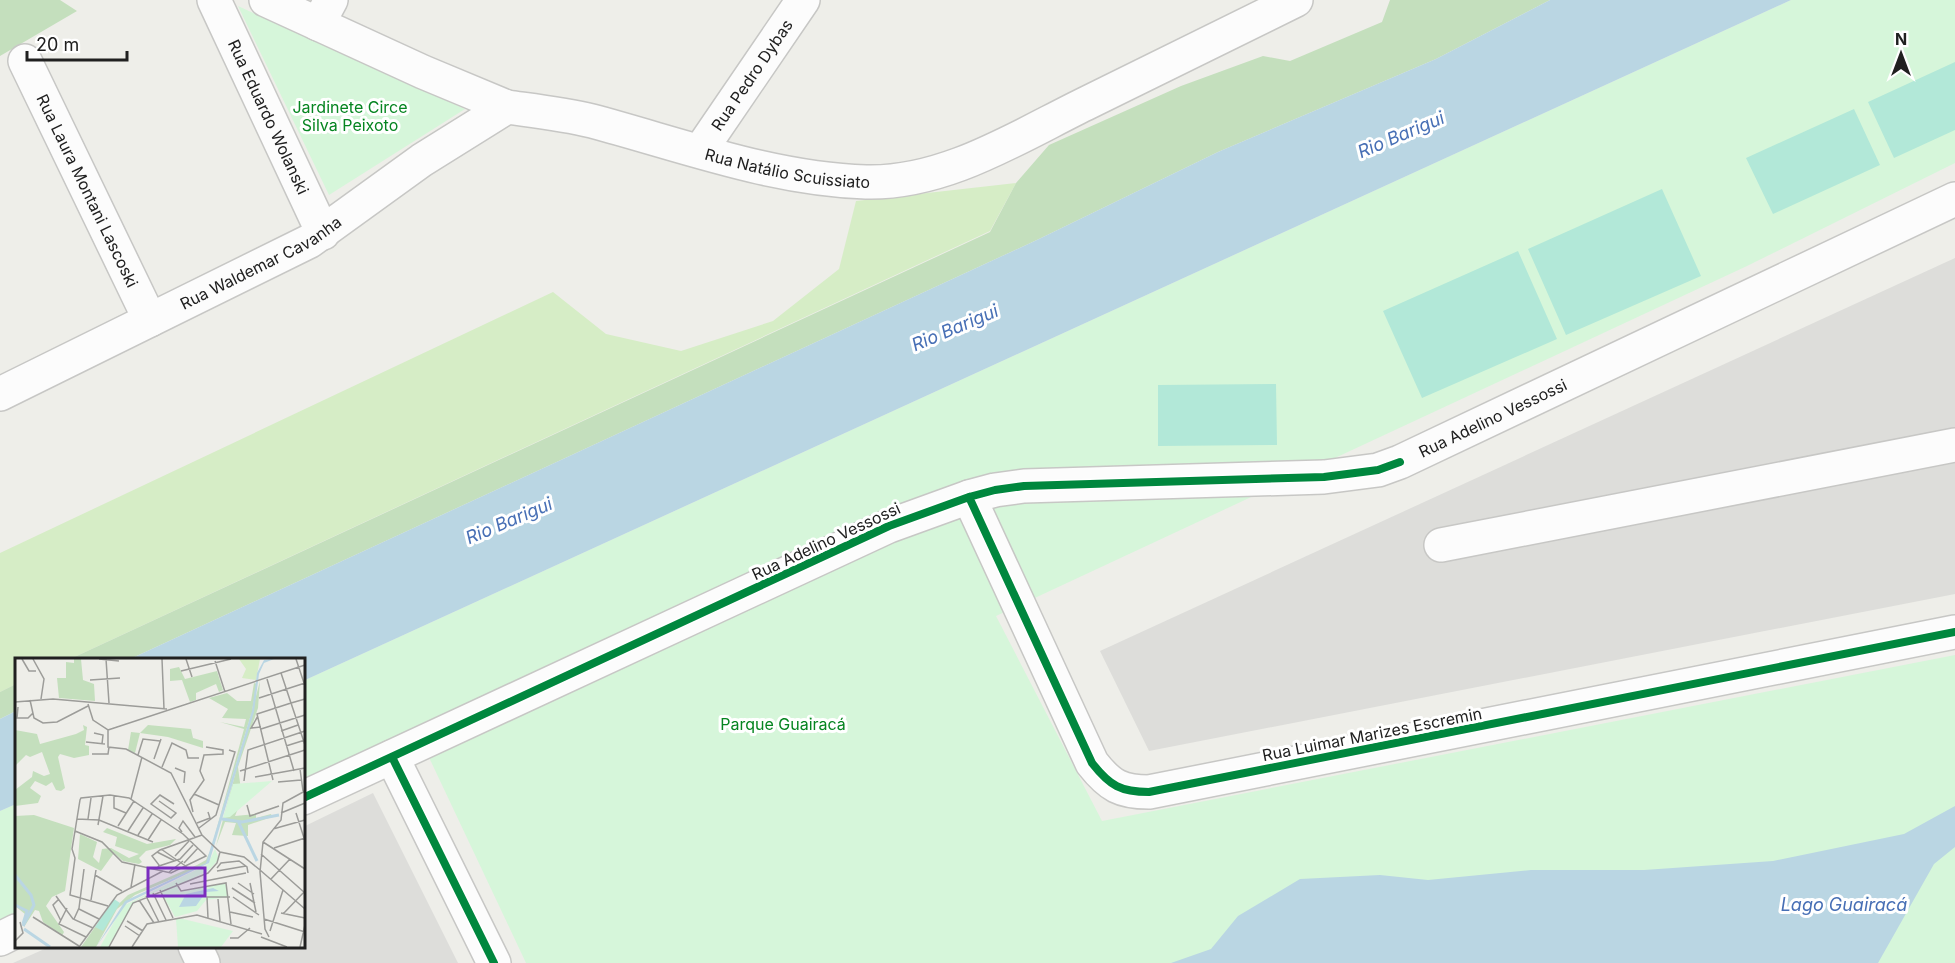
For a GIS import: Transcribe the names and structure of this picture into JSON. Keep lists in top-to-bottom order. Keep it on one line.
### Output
{"streets":{"street":["Rua Pedro Dybas","Rua Eduardo Wolanski","Rua Natálio Scuissiato","Rua Laura Montani Lascoski","Rua Waldemar Cavanha","Rua Adelino Vessossi","Rua Luimar Marizes Escremin"]},"crossings":[["Rua Pedro Dybas","Rua Natálio Scuissiato"],["Rua Eduardo Wolanski","Rua Waldemar Cavanha"],["Rua Natálio Scuissiato","Rua Waldemar Cavanha"],["Rua Laura Montani Lascoski","Rua Waldemar Cavanha"],["Rua Adelino Vessossi","Rua Luimar Marizes Escremin"]],"water":["Rio Barigui","Lago Guairacá"],"parks":["Jardinete Circe Silva Peixoto","Parque Guairacá"],"scale_bar":"20 m","north":"top"}
